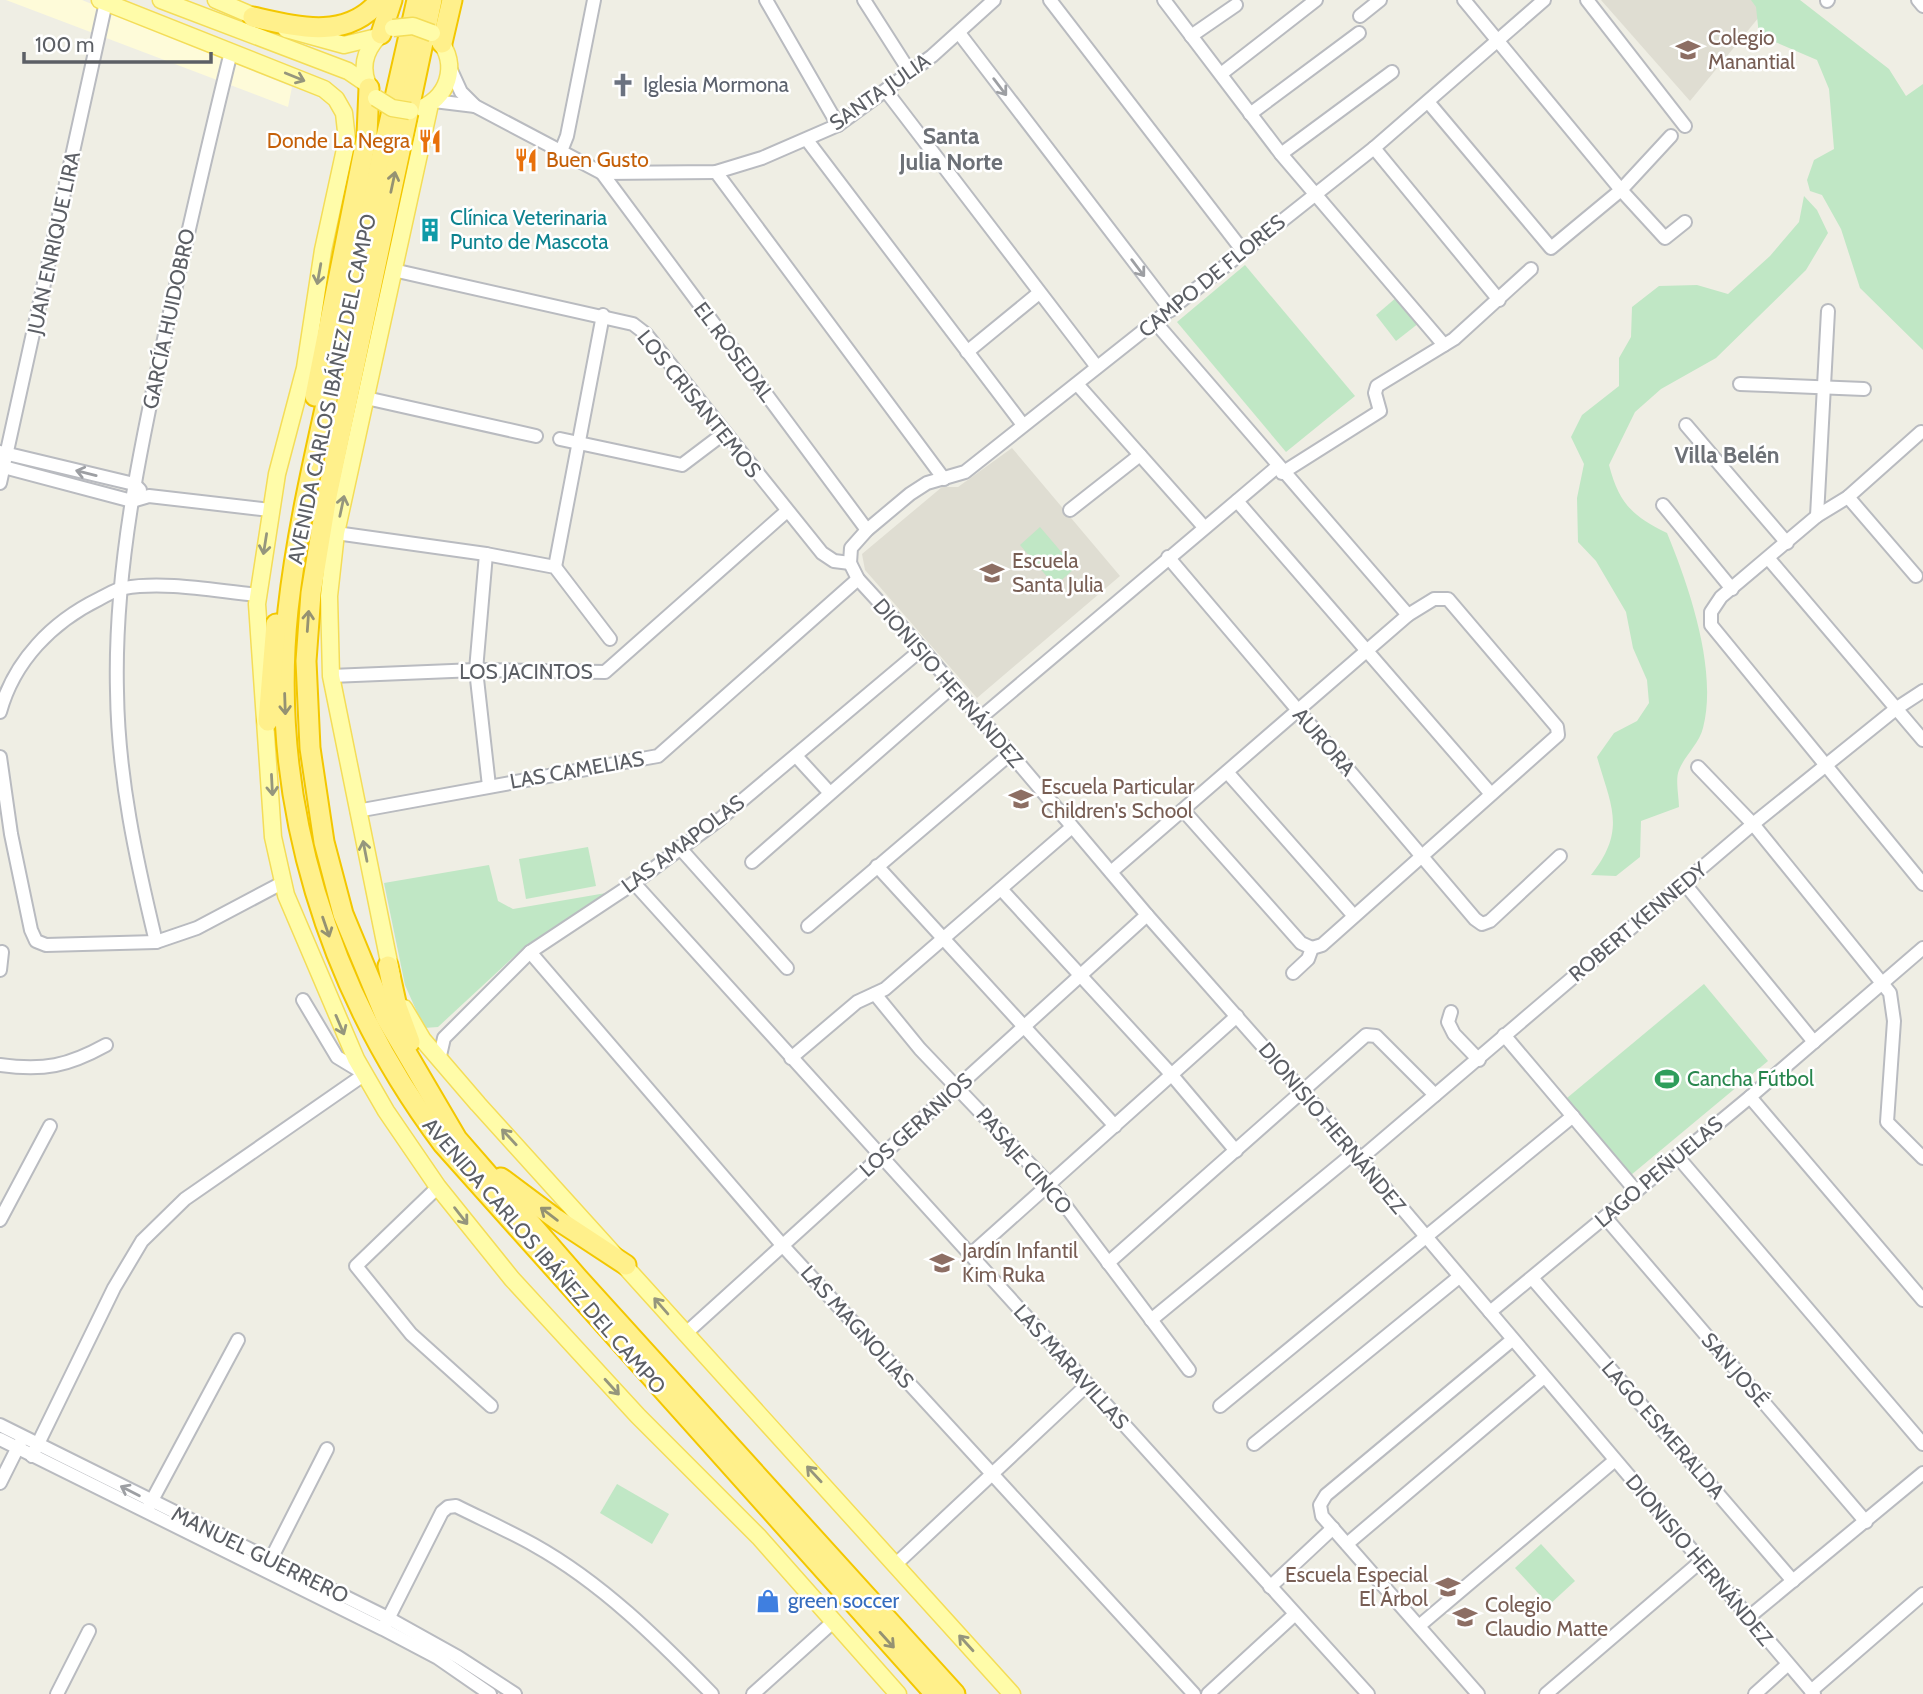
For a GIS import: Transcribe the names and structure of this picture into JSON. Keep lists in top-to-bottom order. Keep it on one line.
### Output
{"streets":{"highway":["AVENIDA CARLOS IBÁÑEZ DEL CAMPO"],"street":["SANTA JULIA","JUAN ENRIQUE LIRA","CAMPO DE FLORES","GARCÍA HUIDOBRO","EL ROSEDAL","LOS CRISANTEMOS","LOS JACINTOS","DIONISIO HERNÁNDEZ","AURORA","LAS CAMELIAS","LAS AMAPOLAS","ROBERT KENNEDY","LOS GERANIOS","PASAJE CINCO","LAGO PEÑUELAS","LAS MAGNOLIAS","LAS MARAVILLAS","SAN JOSÉ","LAGO ESMERALDA","MANUEL GUERRERO"]},"crossings":[["SANTA JULIA","EL ROSEDAL"],["SANTA JULIA","AVENIDA CARLOS IBÁÑEZ DEL CAMPO"],["JUAN ENRIQUE LIRA","AVENIDA CARLOS IBÁÑEZ DEL CAMPO"],["CAMPO DE FLORES","EL ROSEDAL"],["GARCÍA HUIDOBRO","AVENIDA CARLOS IBÁÑEZ DEL CAMPO"],["AVENIDA CARLOS IBÁÑEZ DEL CAMPO","LOS CRISANTEMOS"],["AVENIDA CARLOS IBÁÑEZ DEL CAMPO","LOS JACINTOS"],["AVENIDA CARLOS IBÁÑEZ DEL CAMPO","LAS CAMELIAS"],["AVENIDA CARLOS IBÁÑEZ DEL CAMPO","LOS GERANIOS"],["LOS CRISANTEMOS","LOS JACINTOS"],["LOS CRISANTEMOS","DIONISIO HERNÁNDEZ"],["DIONISIO HERNÁNDEZ","LAS CAMELIAS"],["DIONISIO HERNÁNDEZ","LAS AMAPOLAS"],["DIONISIO HERNÁNDEZ","ROBERT KENNEDY"],["DIONISIO HERNÁNDEZ","LOS GERANIOS"],["DIONISIO HERNÁNDEZ","LAGO PEÑUELAS"],["LAS AMAPOLAS","LAS MAGNOLIAS"],["LAS AMAPOLAS","LAS MARAVILLAS"],["ROBERT KENNEDY","PASAJE CINCO"],["LOS GERANIOS","PASAJE CINCO"],["LOS GERANIOS","LAS MAGNOLIAS"],["LOS GERANIOS","LAS MARAVILLAS"],["LAGO PEÑUELAS","SAN JOSÉ"],["LAGO PEÑUELAS","LAGO ESMERALDA"]],"districts":["Santa Julia Norte","Villa Belén"],"places":{"school or university":["Colegio Manantial","Escuela Santa Julia","Escuela Particular Children's School","Jardín Infantil Kim Ruka","Escuela Especial El Árbol","Colegio Claudio Matte"],"church":["Iglesia Mormona"],"restaurant":["Donde La Negra","Buen Gusto"],"building":["Clínica Veterinaria Punto de Mascota"],"sports":["Cancha Fútbol"],"shop":["green soccer"]},"scale_bar":"100 m"}
